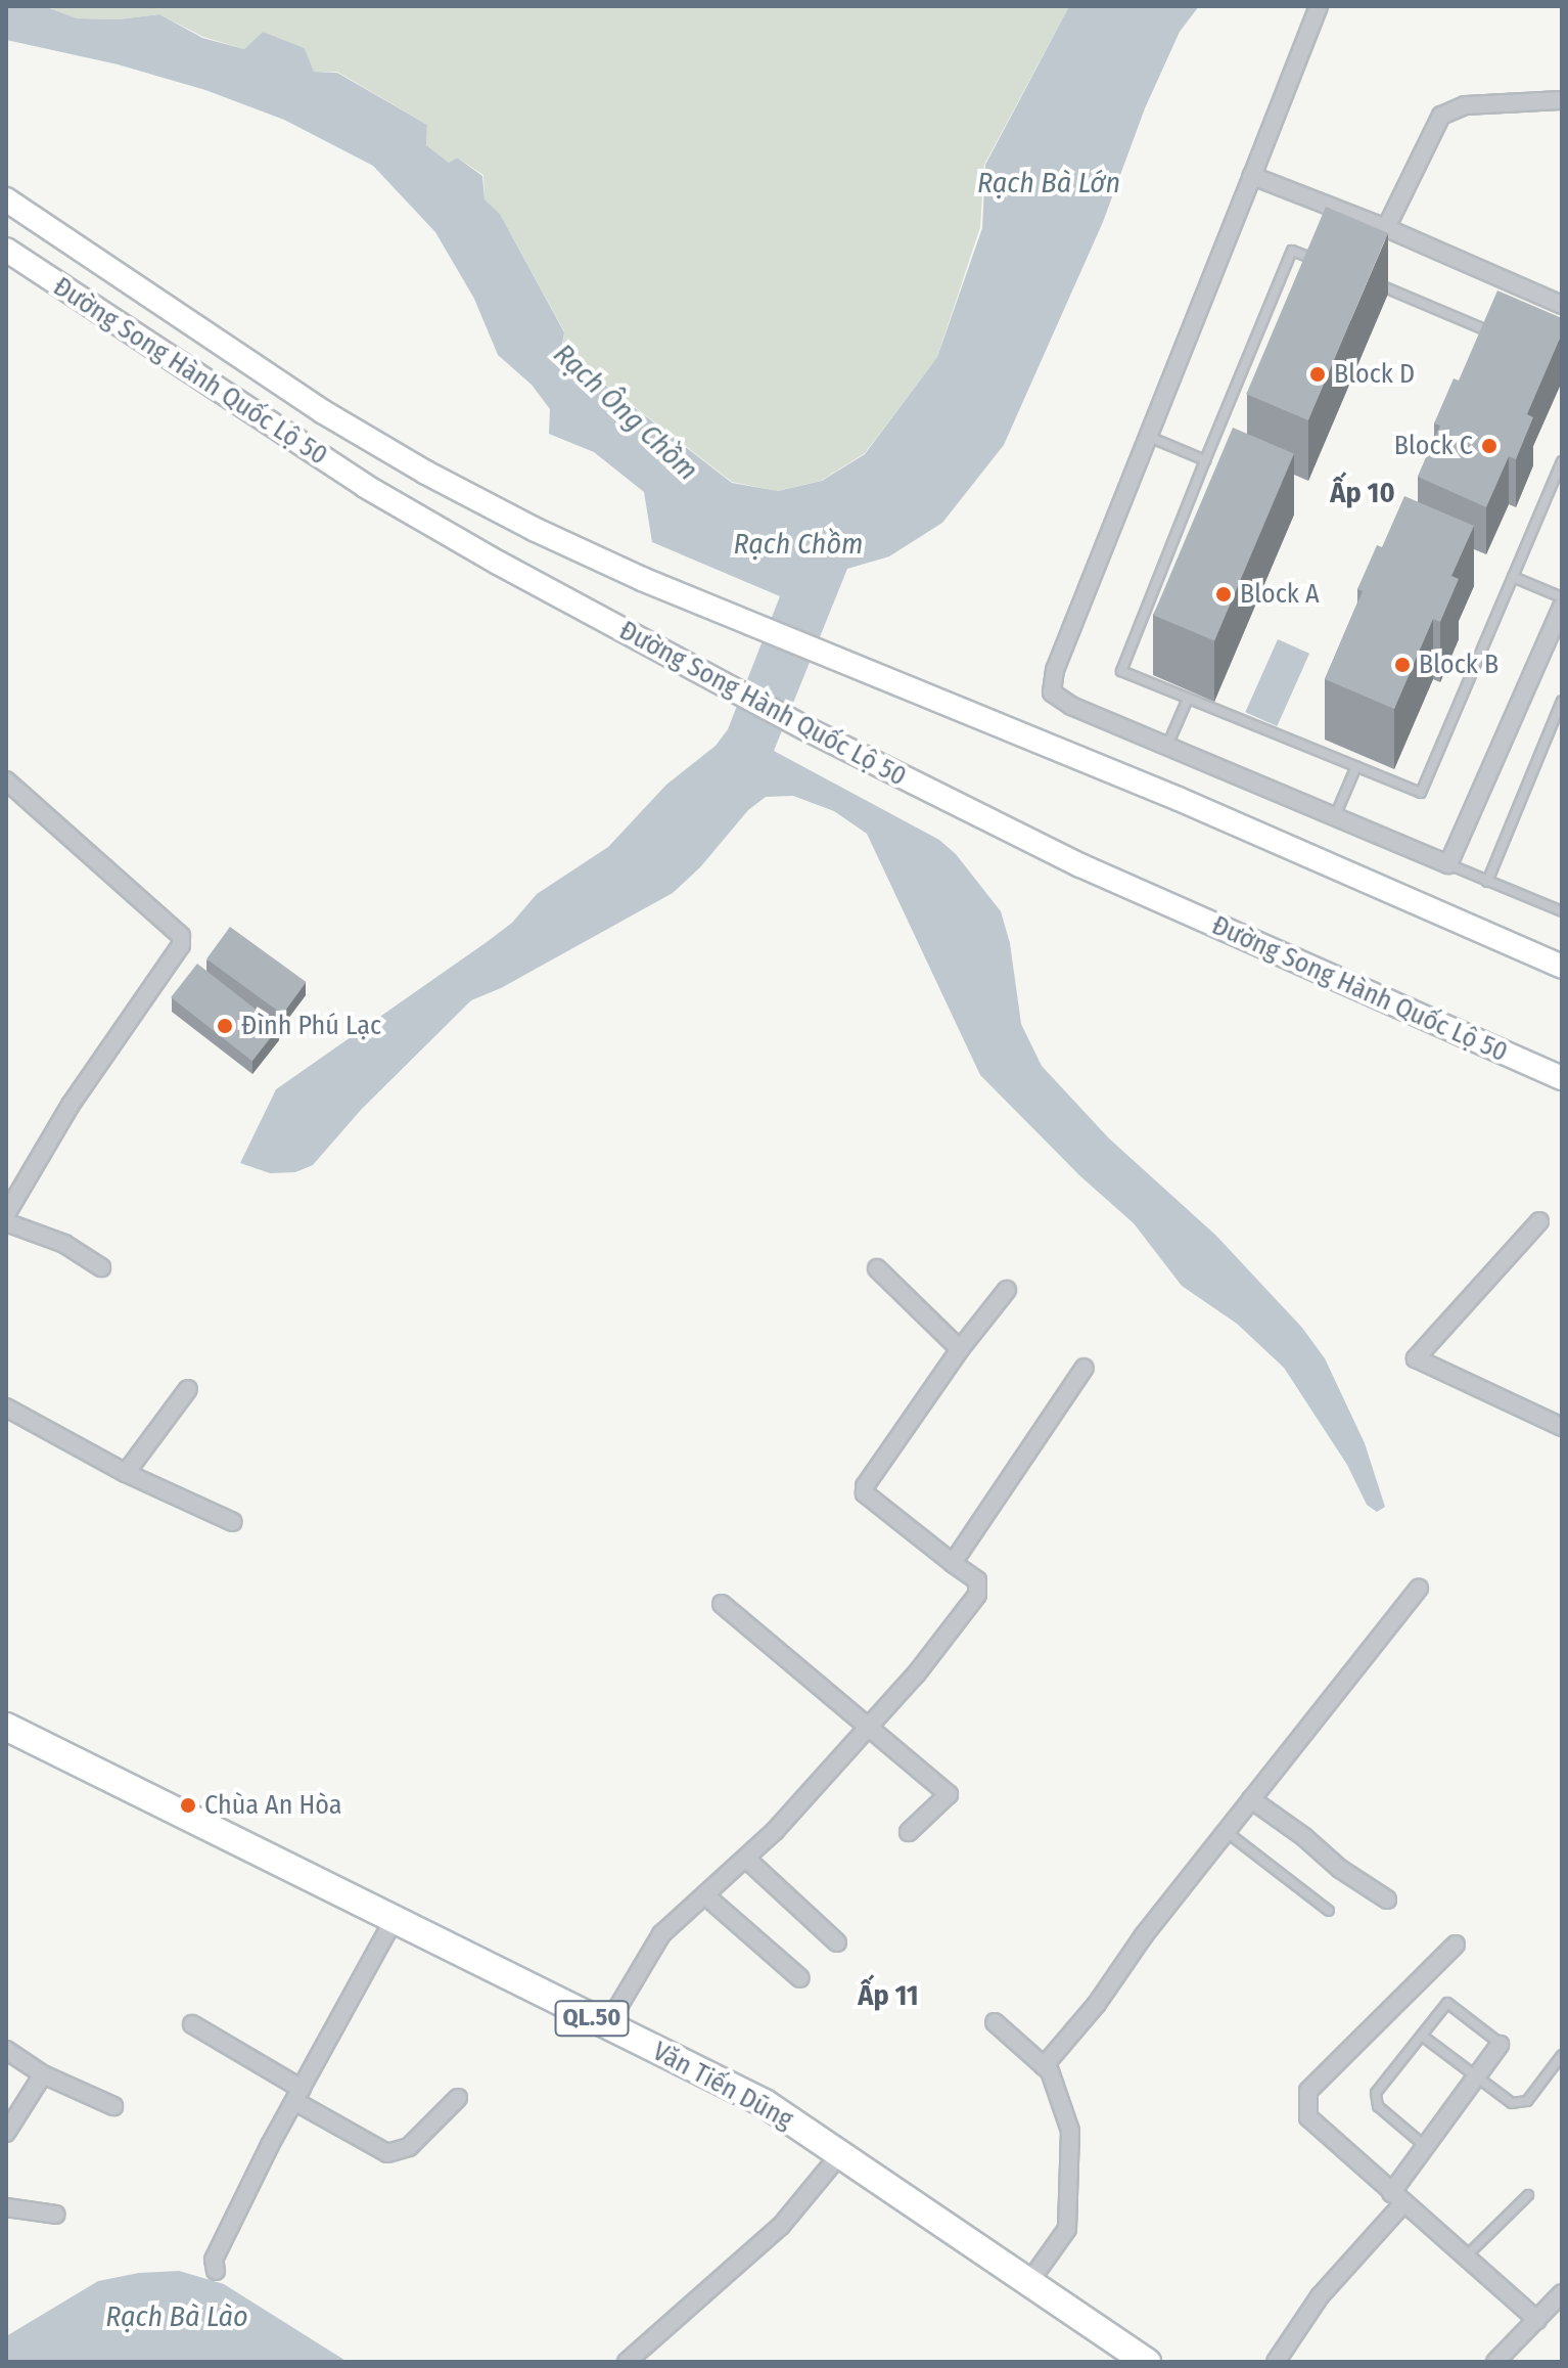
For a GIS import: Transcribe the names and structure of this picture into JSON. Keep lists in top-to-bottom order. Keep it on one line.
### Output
{"streets":{"highway":["QL.50","Văn Tiến Dũng"],"main road":["Đường Song Hành Quốc Lộ 50"]},"districts":["Ấp 10","Ấp 11"],"water":["Rạch Bà Lớn","Rạch Ông Chồm","Rạch Chồm","Rạch Bà Lào"],"places":["Block D","Block C","Block A","Block B","Đình Phú Lạc","Chùa An Hòa"]}
